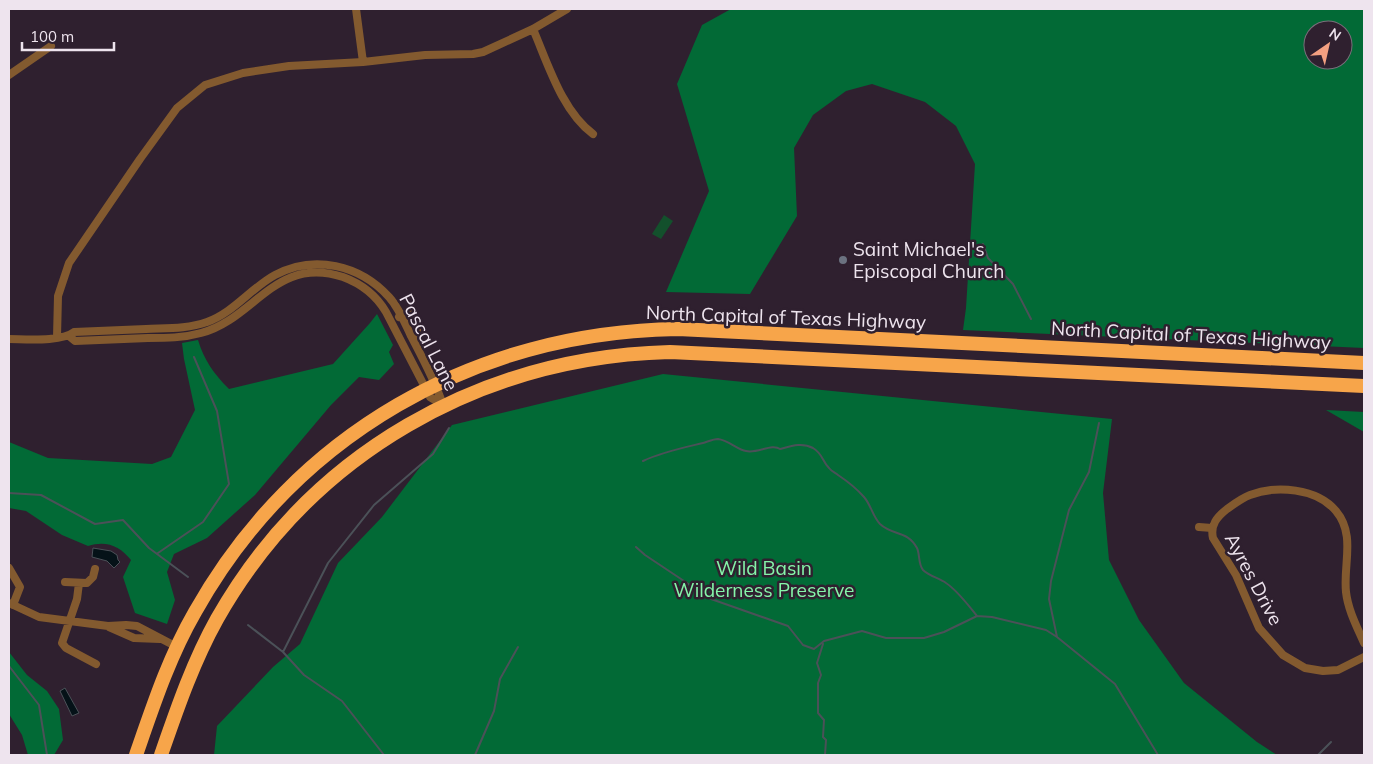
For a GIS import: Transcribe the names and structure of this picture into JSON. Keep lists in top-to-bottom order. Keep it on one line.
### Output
{"streets":{"highway":["North Capital of Texas Highway"],"street":["Pascal Lane","Ayres Drive"]},"crossings":[["North Capital of Texas Highway","Pascal Lane"]],"parks":["Wild Basin Wilderness Preserve"],"places":["Saint Michael's Episcopal Church"],"scale_bar":"100 m","north":"top right"}
